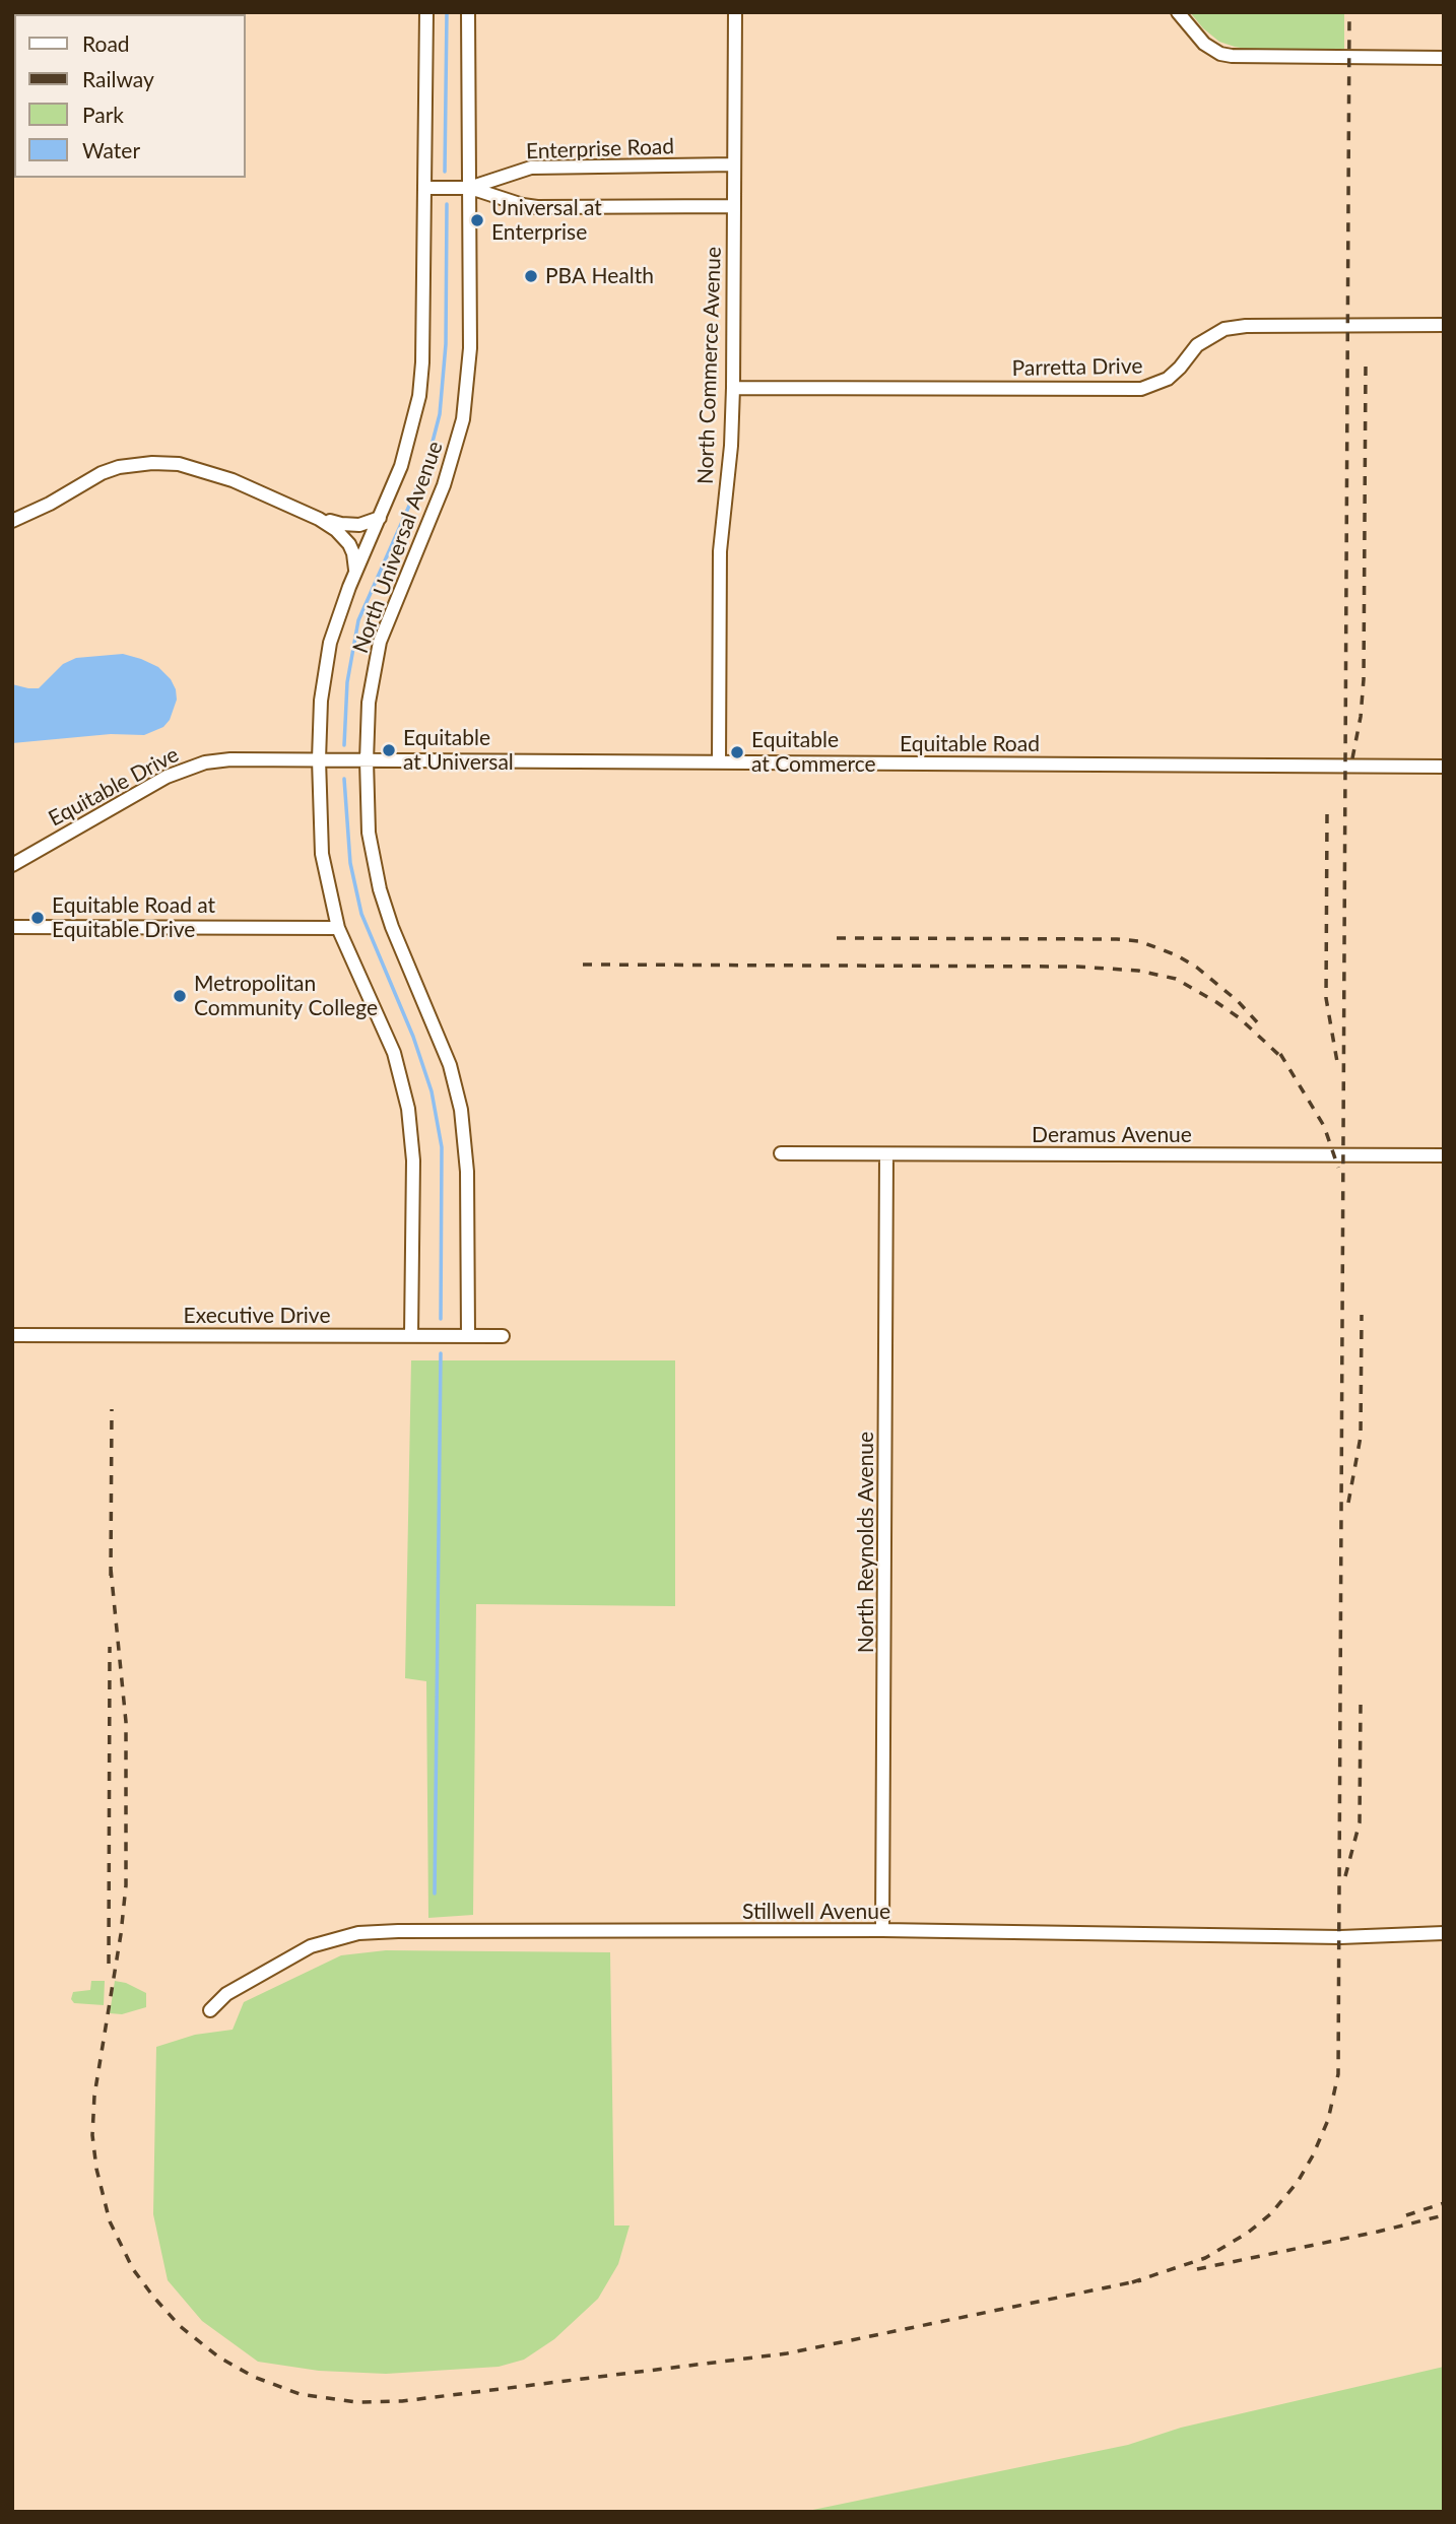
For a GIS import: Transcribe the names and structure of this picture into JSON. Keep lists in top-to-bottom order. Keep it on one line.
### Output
{"streets":{"street":["Enterprise Road","North Commerce Avenue","Parretta Drive","North Universal Avenue","Equitable Road","Equitable Drive","Deramus Avenue","Executive Drive","North Reynolds Avenue","Stillwell Avenue"]},"crossings":[["Enterprise Road","North Commerce Avenue"],["Enterprise Road","North Universal Avenue"],["North Commerce Avenue","Parretta Drive"],["North Commerce Avenue","Equitable Road"],["North Universal Avenue","Equitable Road"],["North Universal Avenue","Equitable Drive"],["North Universal Avenue","Executive Drive"],["Equitable Road","Equitable Drive"],["Deramus Avenue","North Reynolds Avenue"],["North Reynolds Avenue","Stillwell Avenue"]],"places":["Universal at Enterprise","PBA Health","Equitable at Universal","Equitable at Commerce","Equitable Road at Equitable Drive","Metropolitan Community College"],"legend":["Road","Railway","Park","Water"]}
